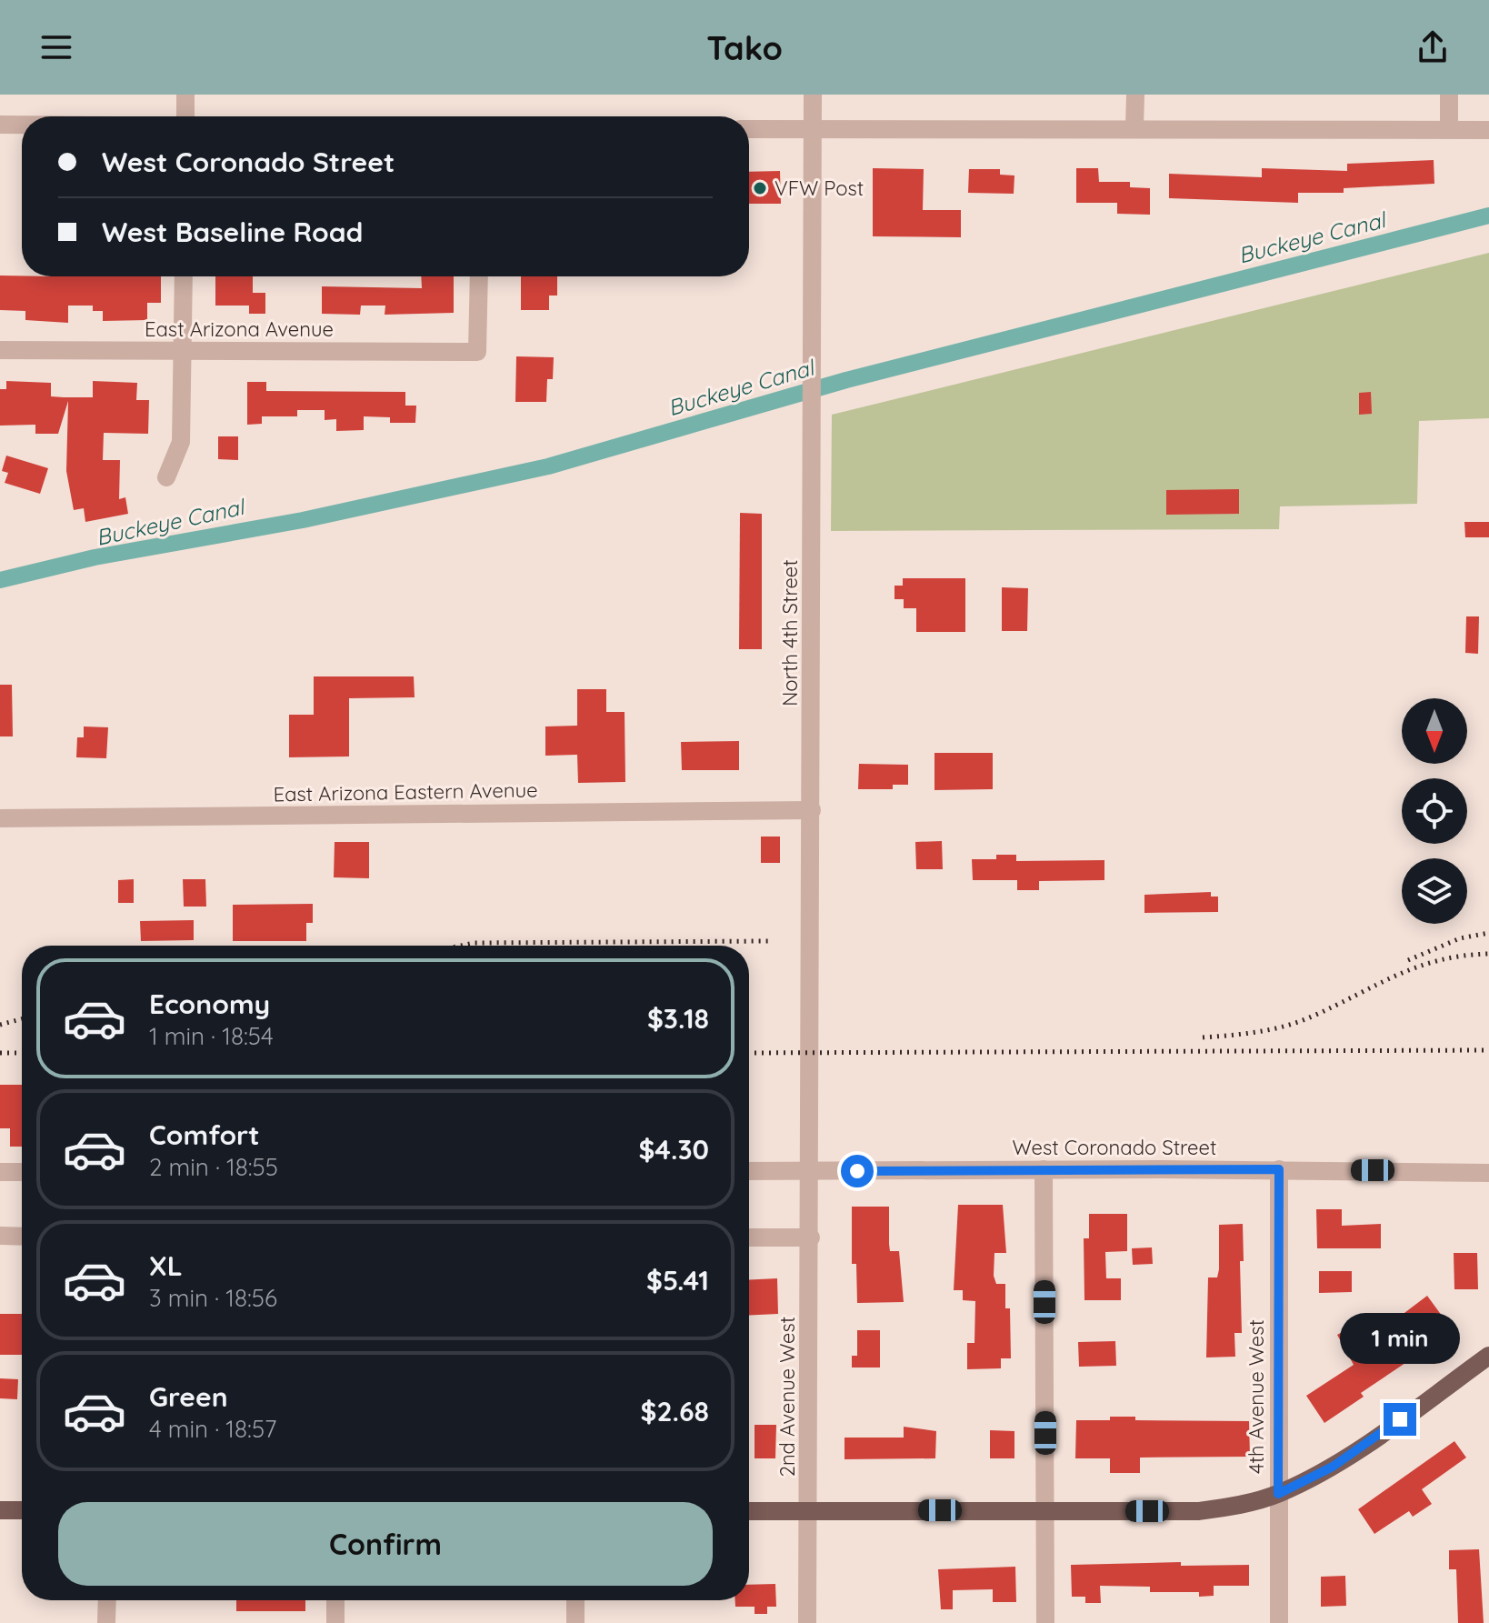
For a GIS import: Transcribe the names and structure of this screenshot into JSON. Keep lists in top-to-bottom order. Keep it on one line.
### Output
{"streets":{"street":["East Arizona Avenue","North 4th Street","East Arizona Eastern Avenue","West Coronado Street","2nd Avenue West","4th Avenue West"]},"crossings":[["North 4th Street","East Arizona Eastern Avenue"],["North 4th Street","West Coronado Street"],["North 4th Street","2nd Avenue West"],["West Coronado Street","2nd Avenue West"],["West Coronado Street","4th Avenue West"]],"water":["Buckeye Canal"],"places":["VFW Post"],"north":"bottom","page":{"header":"Tako","banner":["West Coronado Street","West Baseline Road"],"list":[{"name":"Economy","note":"1 min · 18:54","value":"$3.18"},{"name":"Comfort","note":"2 min · 18:55","value":"$4.30"},{"name":"XL","note":"3 min · 18:56","value":"$5.41"},{"name":"Green","note":"4 min · 18:57","value":"$2.68"}],"bubble":"1 min","buttons":"Confirm"}}
